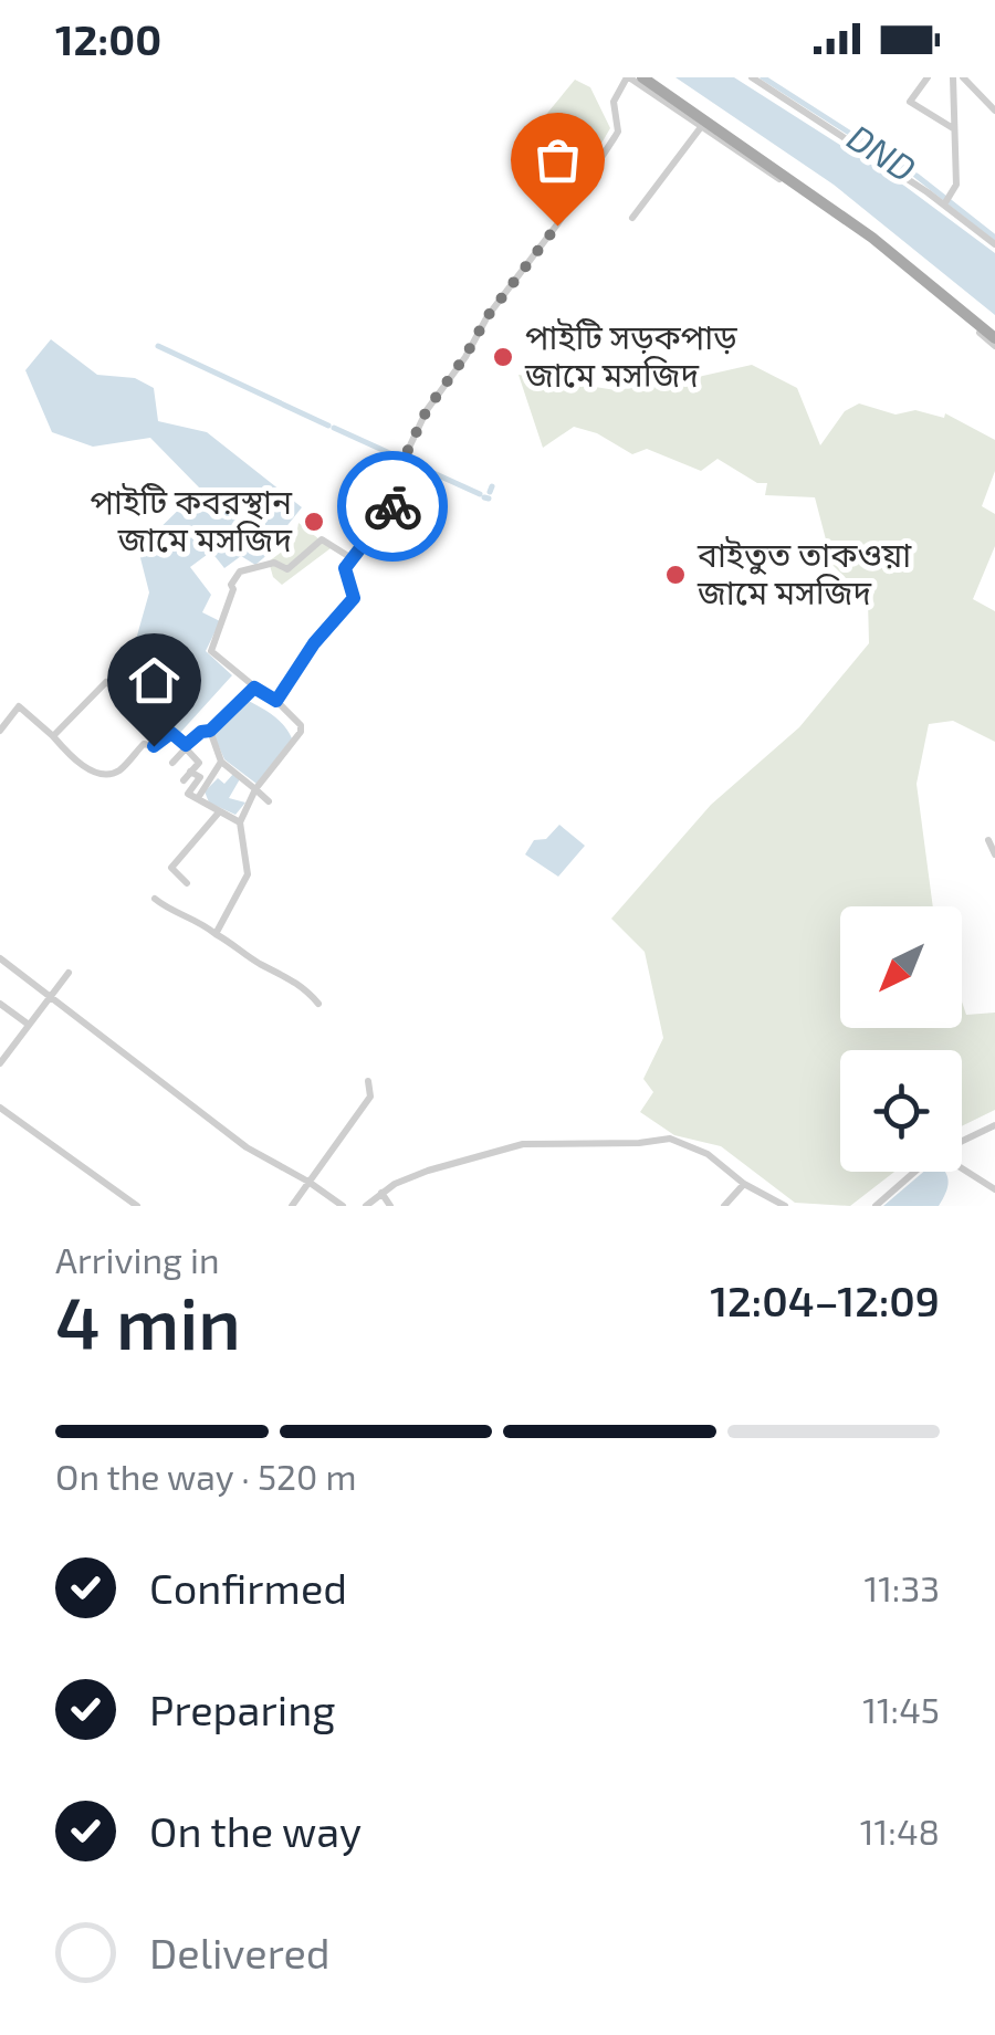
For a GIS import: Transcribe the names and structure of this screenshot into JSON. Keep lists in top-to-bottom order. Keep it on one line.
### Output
{"water":["DND"],"places":["পাইটি সড়কপাড় জামে মসজিদ","পাইটি কবরস্থান জামে মসজিদ","বাইতুত তাকওয়া জামে মসজিদ"],"north":"bottom left","page":{"status":"12:00","heading":["4 min","Arriving in","12:04–12:09"],"bar":"On the way · 520 m","list":[["Confirmed","11:33"],["Preparing","11:45"],["On the way","11:48"],"Delivered"]}}
